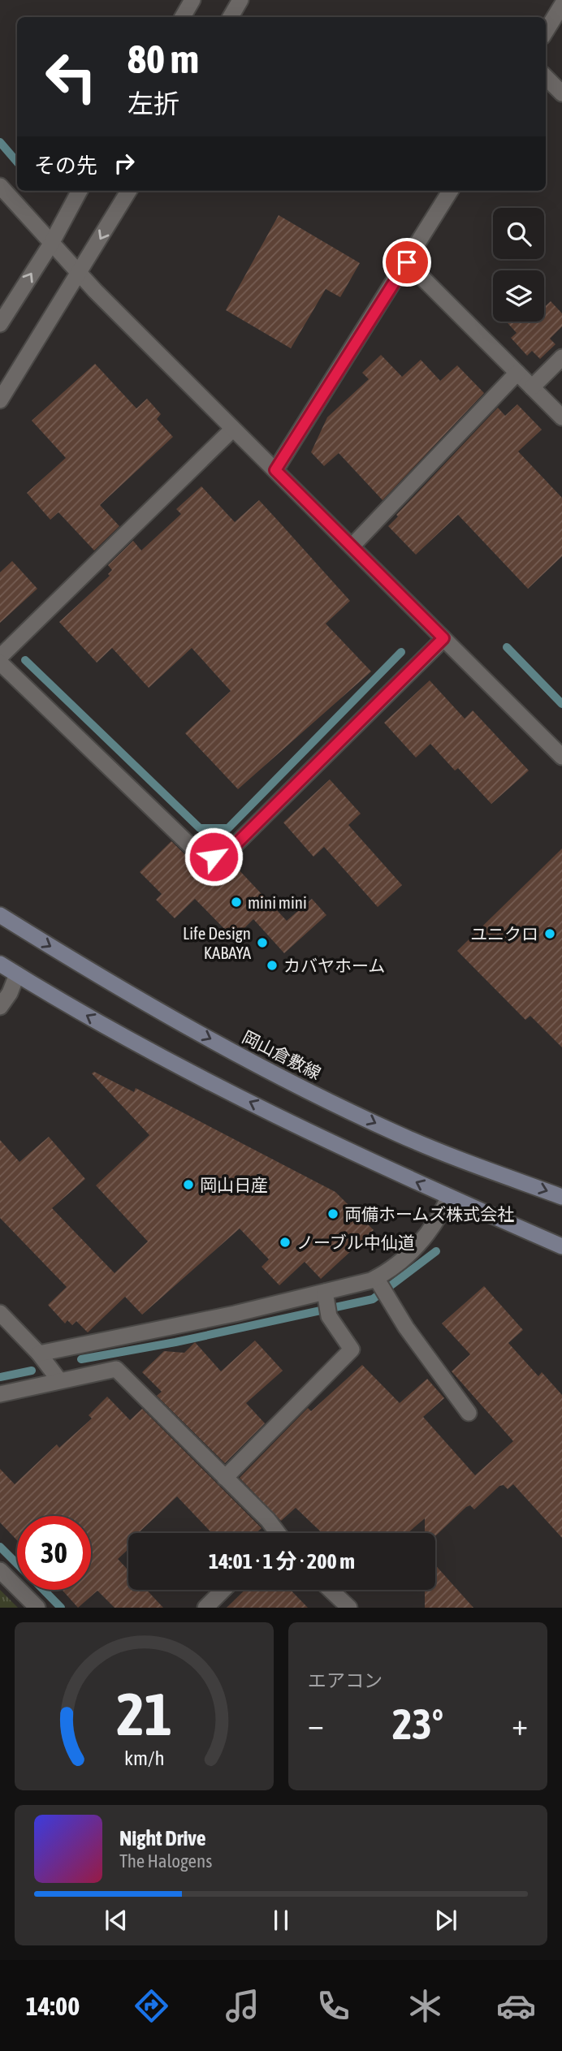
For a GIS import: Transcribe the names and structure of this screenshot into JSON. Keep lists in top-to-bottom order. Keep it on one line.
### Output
{"streets":{"main road":["岡山倉敷線"]},"places":["mini mini","ユニクロ","Life Design KABAYA","カバヤホーム","岡山日産","両備ホームズ株式会社","ノーブル中仙道"],"page":{"turn":["80 m","左折"],"then":"その先","limit":"30","trip":"14:01 · 1 分 · 200 m","tile":"エアコン","heat":["−","23°","+"],"song":["Night Drive","The Halogens"],"tabs":"14:00","gauge":["21","km/h"]}}
